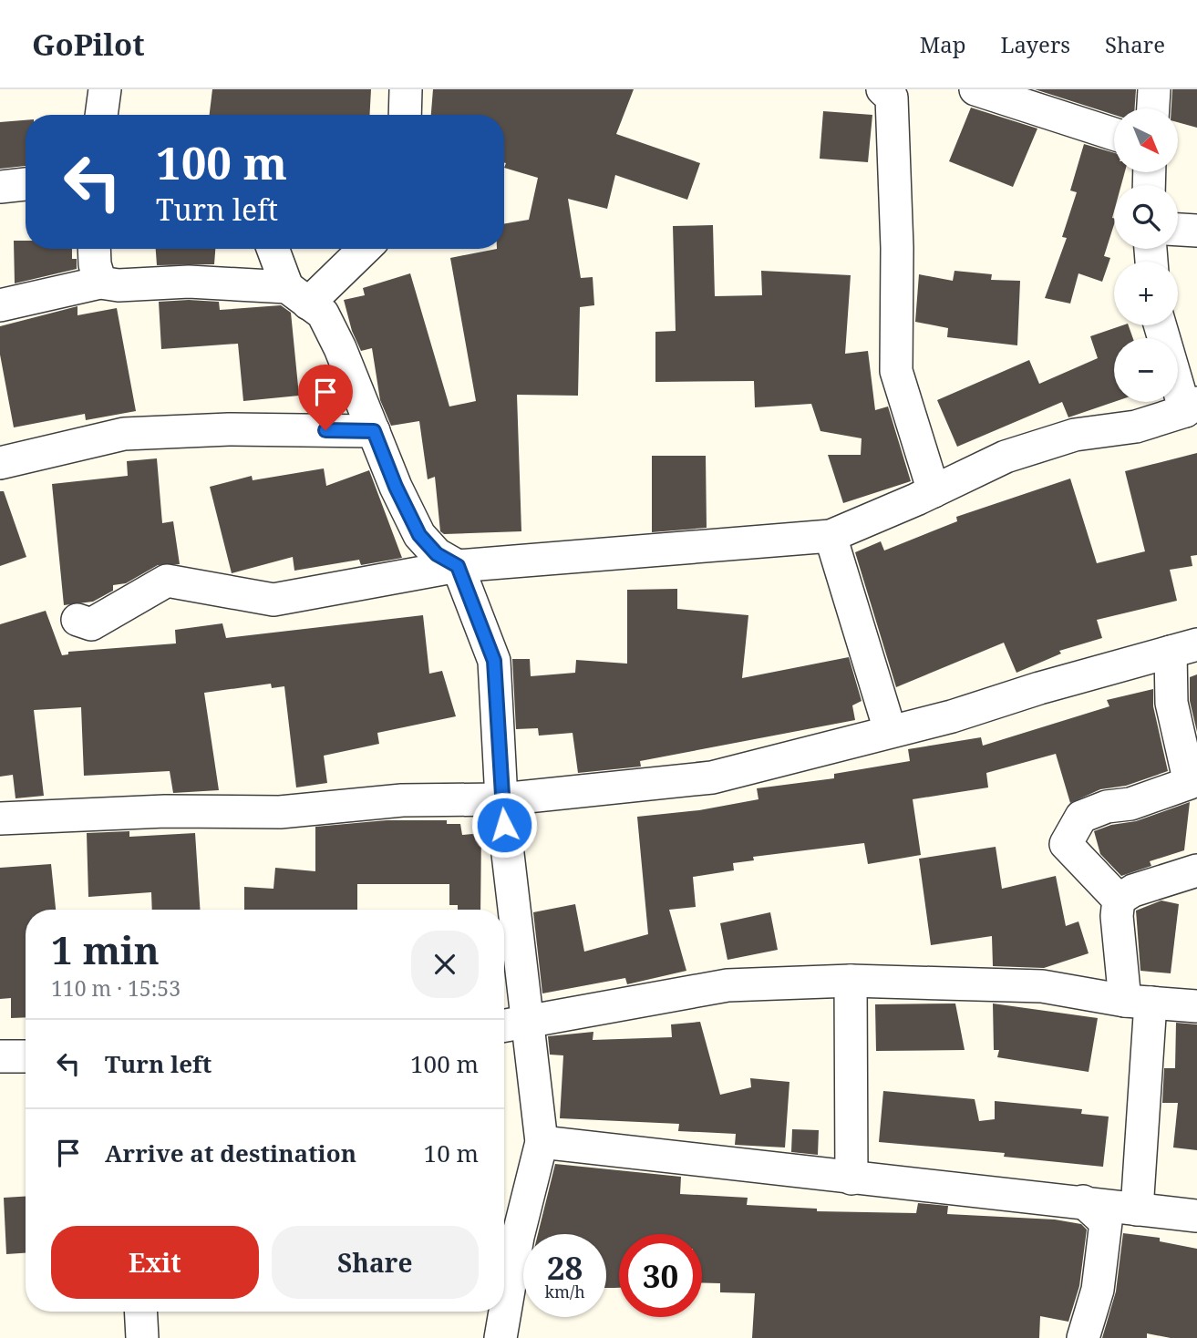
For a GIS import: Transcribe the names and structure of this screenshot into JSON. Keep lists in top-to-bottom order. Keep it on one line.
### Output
{"north":"bottom right","page":{"header":"GoPilot","nav":["Map","Layers","Share"],"map_buttons":["+","−"],"turn":["100 m","Turn left"],"heading":["1 min","110 m · 15:53"],"list":[{"name":"Turn left","value":"100 m"},{"name":"Arrive at destination","value":"10 m"}],"buttons":["Exit","Share"],"speed":"28 km/h","limit":"30"}}
